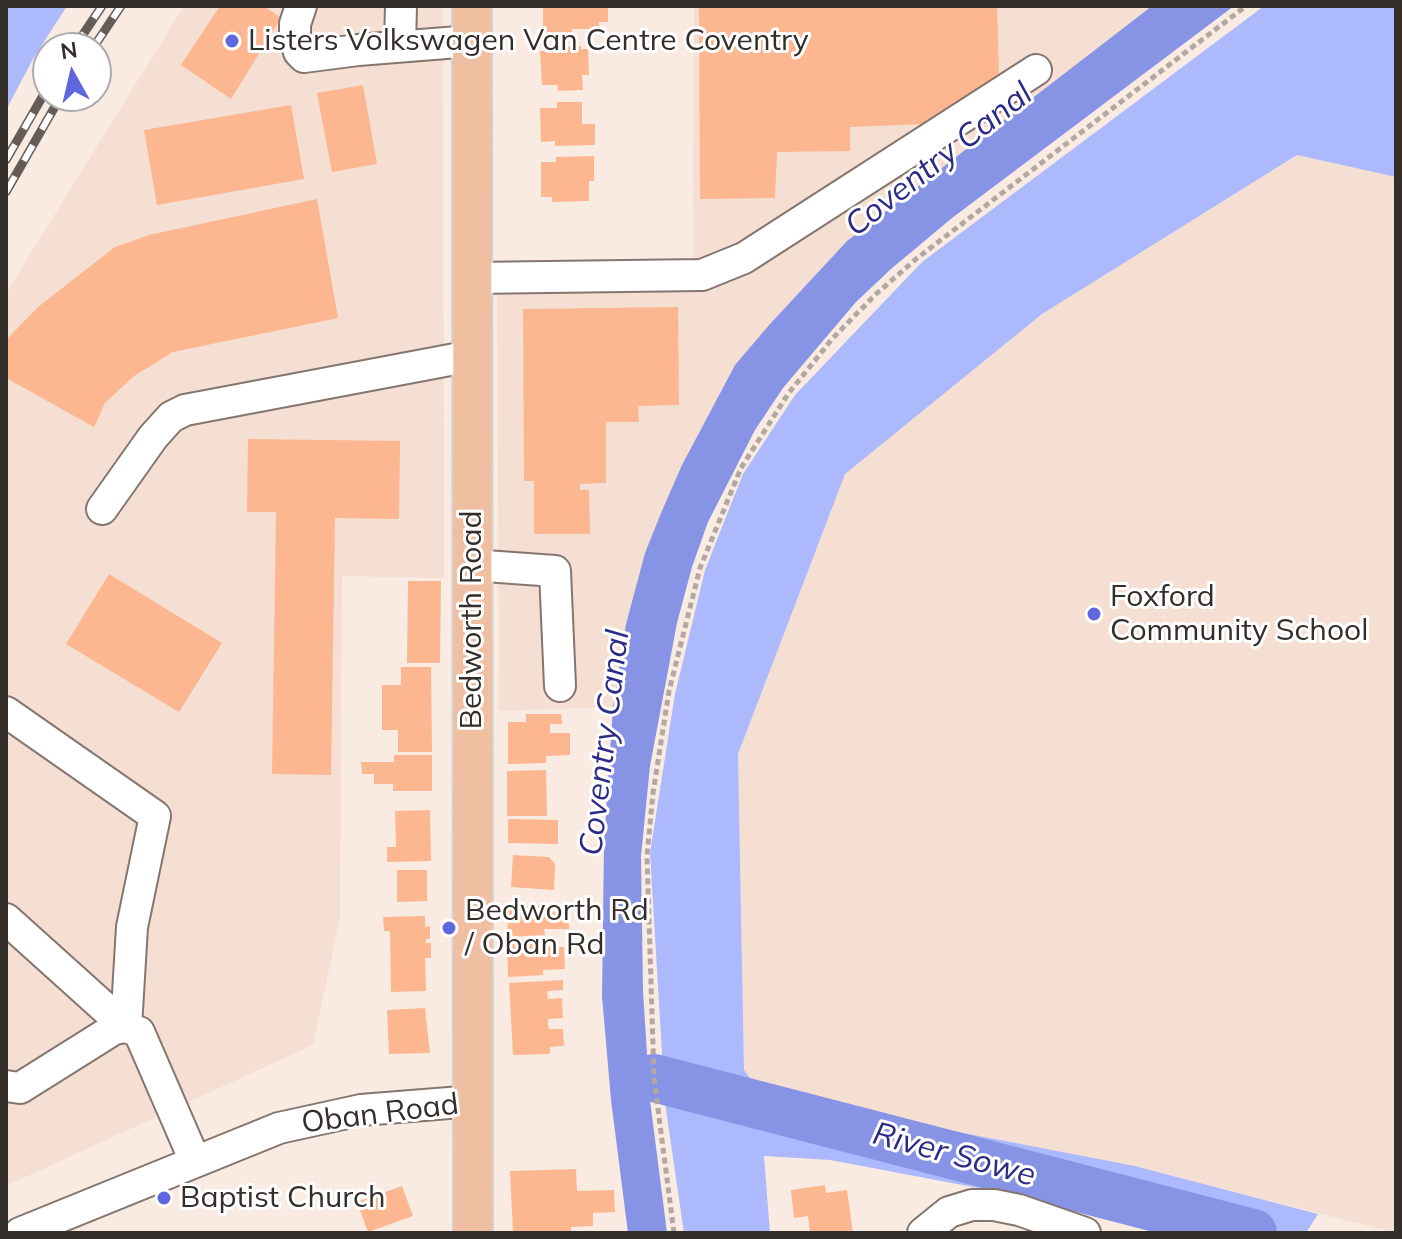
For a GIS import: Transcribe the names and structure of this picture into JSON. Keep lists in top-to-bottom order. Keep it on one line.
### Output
{"streets":{"main road":["Bedworth Road"],"street":["Oban Road"]},"crossings":[["Bedworth Road","Oban Road"]],"water":["Coventry Canal","River Sowe"],"places":["Listers Volkswagen Van Centre Coventry","Foxford Community School","Bedworth Rd / Oban Rd","Baptist Church"],"north":"top"}
